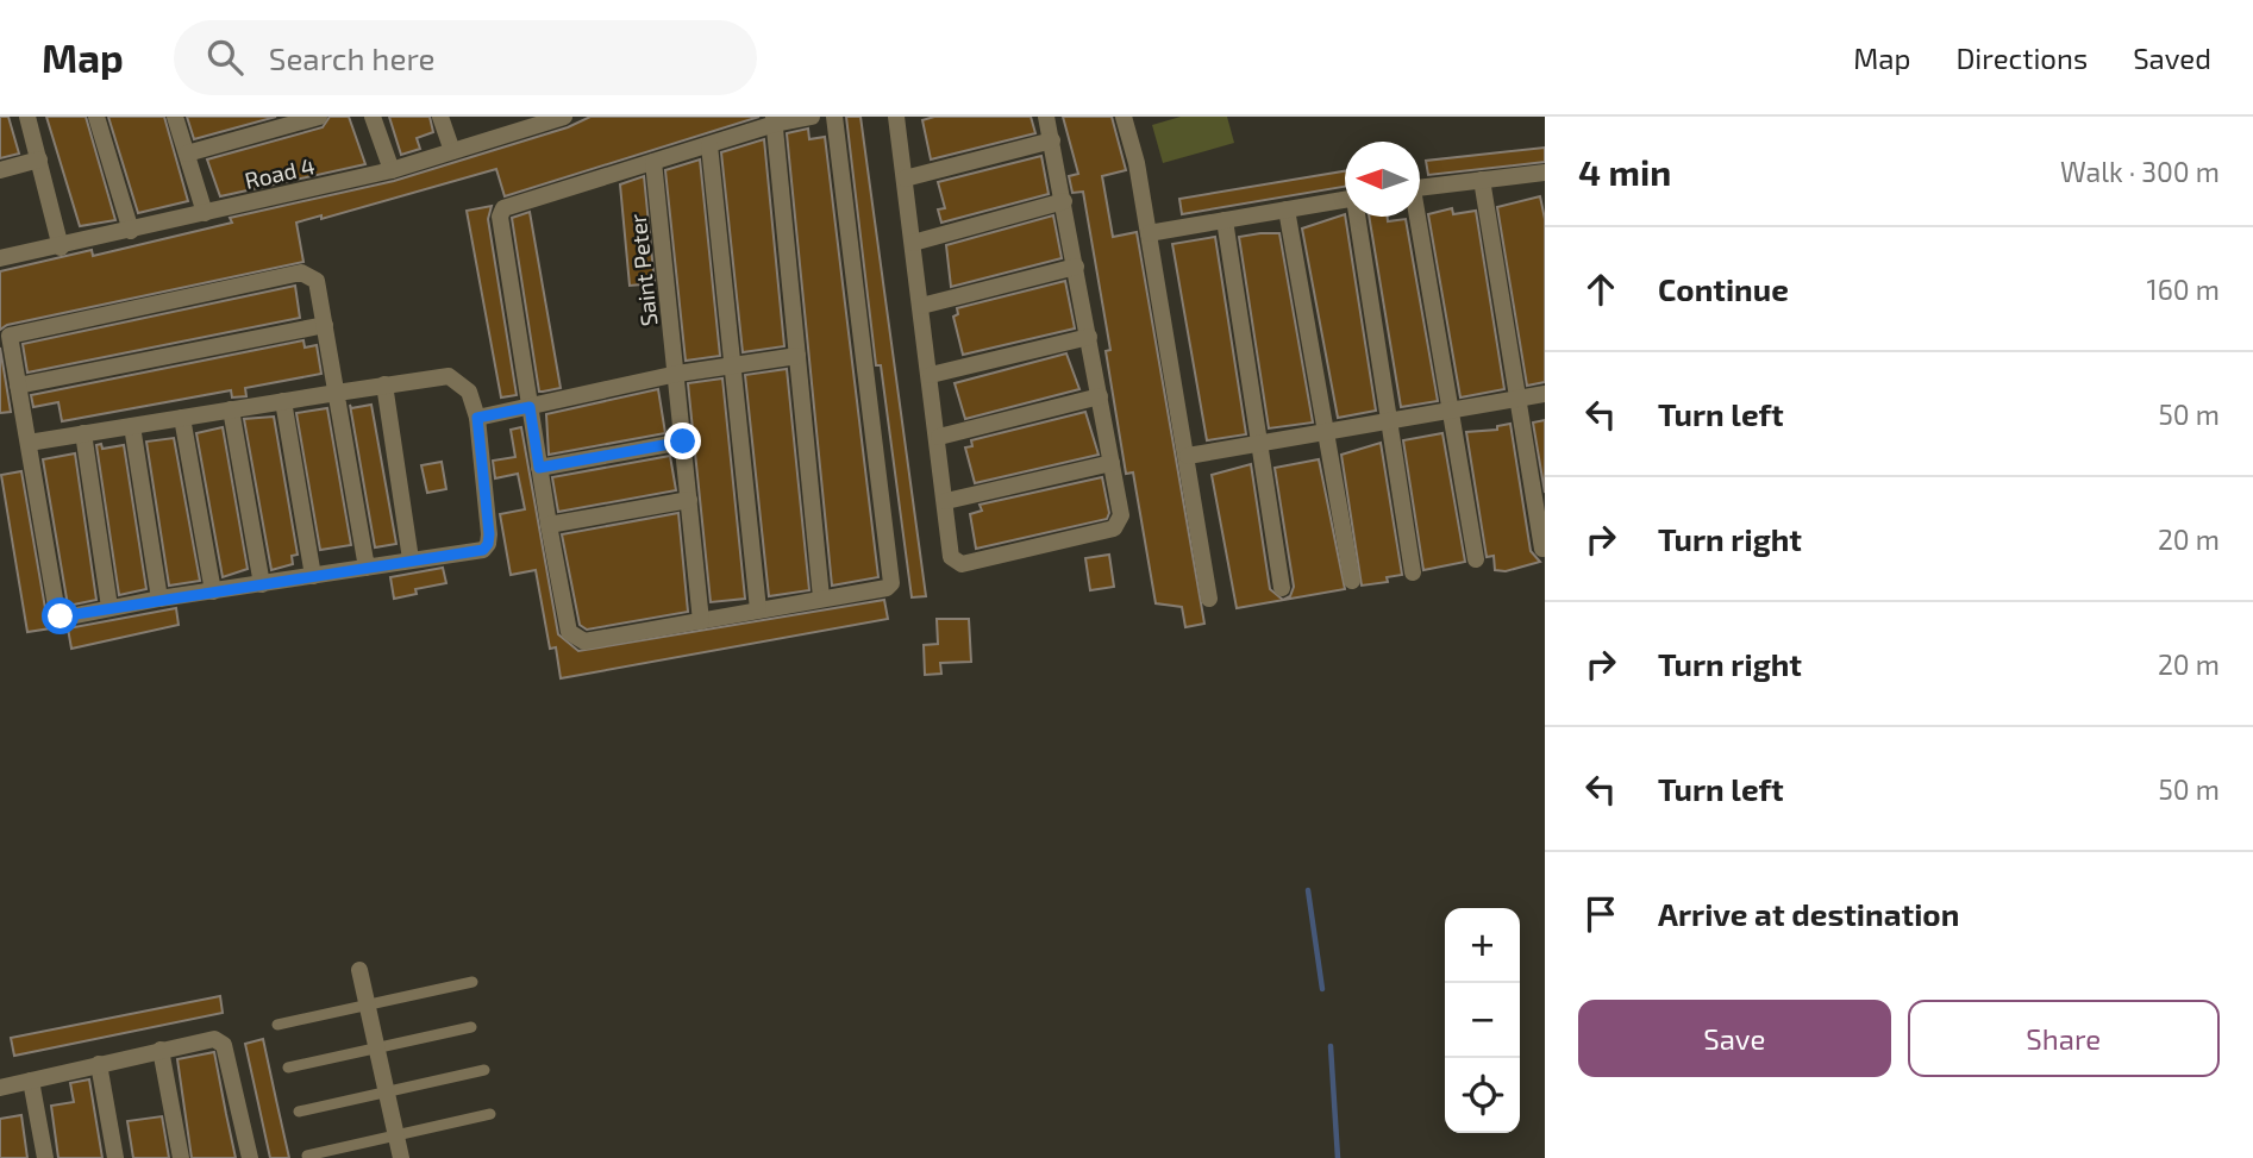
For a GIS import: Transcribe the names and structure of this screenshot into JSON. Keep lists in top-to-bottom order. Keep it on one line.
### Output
{"streets":{"street":["Road 4","Saint Peter"]},"north":"left","page":{"header":"Map","search":"Search here","nav":["Map","Directions","Saved"],"heading":["4 min","Walk · 300 m"],"list":[["Continue","160 m"],["Turn left","50 m"],["Turn right","20 m"],["Turn right","20 m"],["Turn left","50 m"],"Arrive at destination"],"map_buttons":["+","−"],"buttons":["Save","Share"]}}
